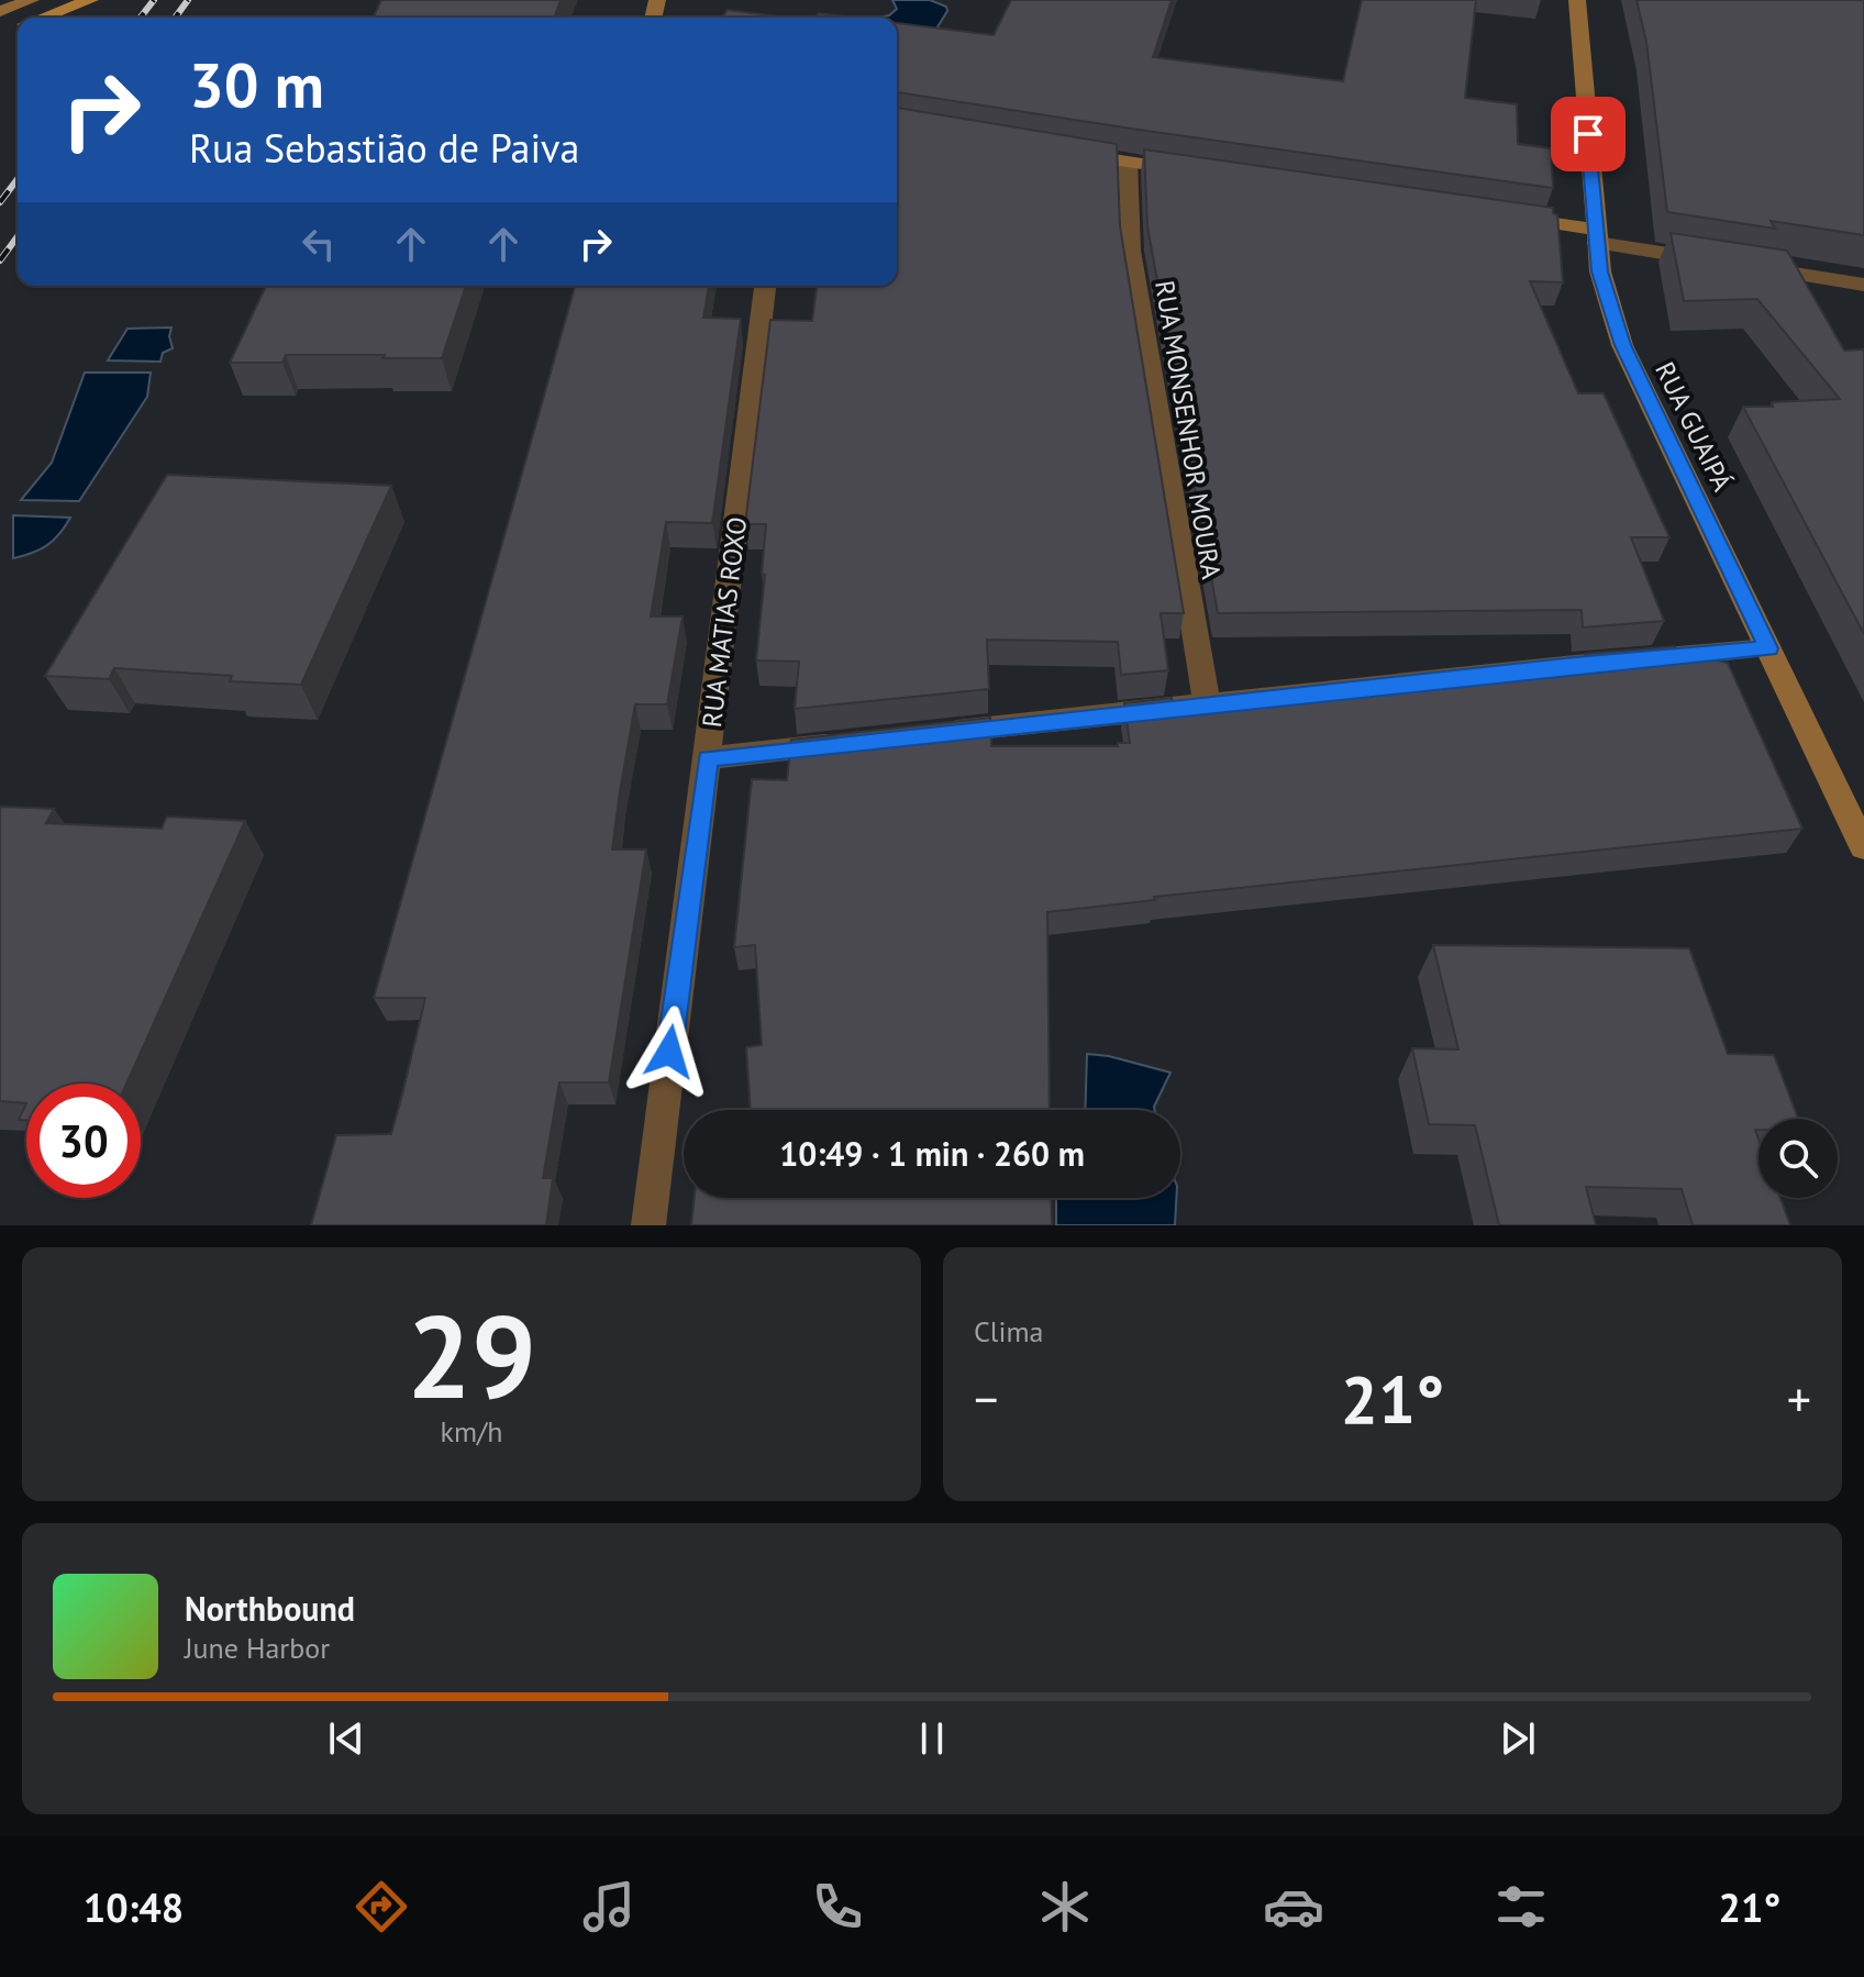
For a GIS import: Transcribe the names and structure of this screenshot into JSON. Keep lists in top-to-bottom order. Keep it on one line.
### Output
{"streets":{"main road":["RUA GUAIPÁ"],"street":["RUA MONSENHOR MOURA","RUA MATIAS ROXO"]},"page":{"turn":["30 m","Rua Sebastião de Paiva"],"limit":"30","trip":"10:49 · 1 min · 260 m","tile":[["29","km/h"],"Clima"],"heat":["−","21°","+"],"song":["Northbound","June Harbor"],"tabs":["10:48","21°"]}}
